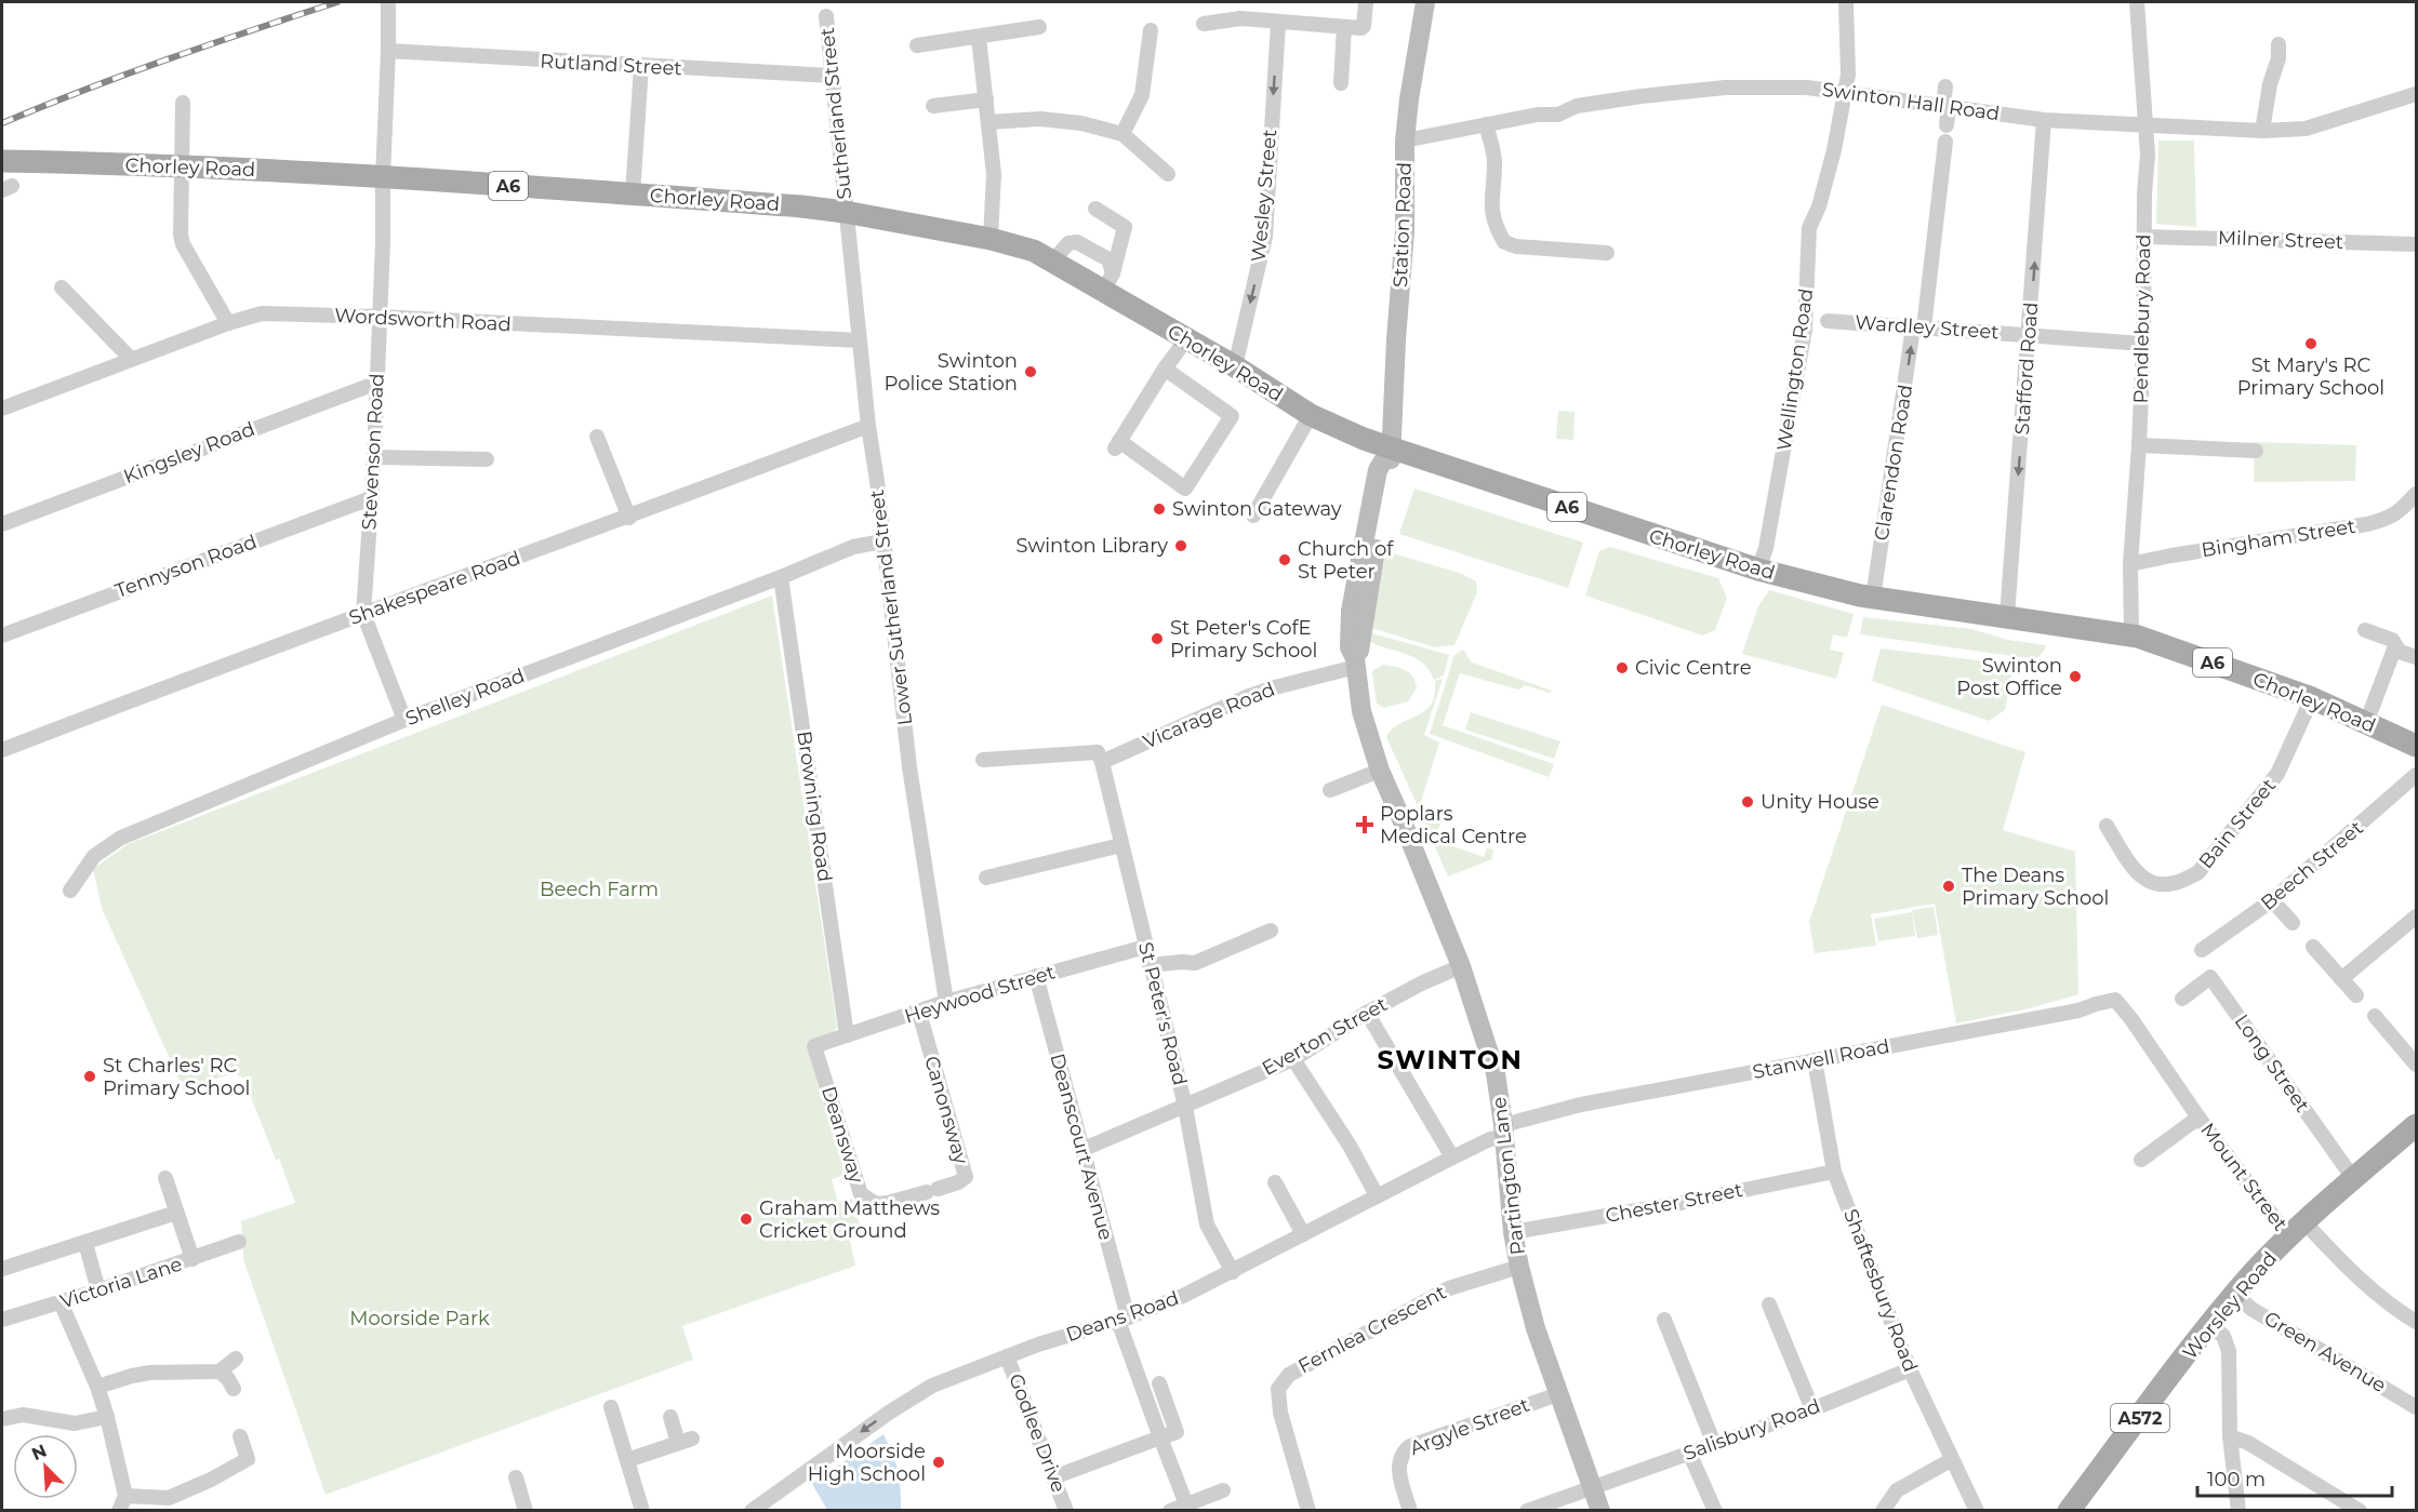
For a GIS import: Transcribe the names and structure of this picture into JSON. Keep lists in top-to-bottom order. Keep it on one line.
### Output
{"streets":{"main road":["Chorley Road","A6","Station Road","Partington Lane","Worsley Road","A572"],"street":["Rutland Street","Swinton Hall Road","Sutherland Street","Wesley Street","Milner Street","Pendlebury Road","Wordsworth Road","Wardley Street","Stafford Road","Wellington Road","Stevenson Road","Kingsley Road","Clarendon Road","Bingham Street","Tennyson Road","Shakespeare Road","Lower Sutherland Street","Shelley Road","Vicarage Road","Browning Road","Bain Street","Beech Street","Heywood Street","St Peter's Road","Everton Street","Stanwell Road","Long Street","Canonsway","Deansway","Deanscourt Avenue","Mount Street","Chester Street","Victoria Lane","Shaftesbury Road","Deans Road","Fernlea Crescent","Green Avenue","Argyle Street","Salisbury Road","Godlee Drive"]},"crossings":[["Rutland Street","Sutherland Street"],["Rutland Street","Stevenson Road"],["Swinton Hall Road","Station Road"],["Swinton Hall Road","Pendlebury Road"],["Swinton Hall Road","Stafford Road"],["Swinton Hall Road","Wellington Road"],["Sutherland Street","Chorley Road"],["Sutherland Street","Lower Sutherland Street"],["Chorley Road","Wesley Street"],["Chorley Road","Station Road"],["Chorley Road","Pendlebury Road"],["Chorley Road","Stafford Road"],["Chorley Road","Wellington Road"],["Chorley Road","Stevenson Road"],["Chorley Road","Clarendon Road"],["Chorley Road","Lower Sutherland Street"],["Chorley Road","Bain Street"],["Chorley Road","Partington Lane"],["Station Road","Partington Lane"],["Milner Street","Pendlebury Road"],["Pendlebury Road","Wardley Street"],["Pendlebury Road","Bingham Street"],["Wordsworth Road","Stevenson Road"],["Wordsworth Road","Lower Sutherland Street"],["Wardley Street","Stafford Road"],["Wardley Street","Clarendon Road"],["Stevenson Road","Kingsley Road"],["Stevenson Road","Tennyson Road"],["Stevenson Road","Shakespeare Road"],["Stevenson Road","Shelley Road"],["Shakespeare Road","Lower Sutherland Street"],["Lower Sutherland Street","Shelley Road"],["Lower Sutherland Street","Heywood Street"],["Shelley Road","Browning Road"],["Vicarage Road","St Peter's Road"],["Vicarage Road","Partington Lane"],["Browning Road","Heywood Street"],["Heywood Street","St Peter's Road"],["Heywood Street","Canonsway"],["Heywood Street","Deansway"],["Heywood Street","Deanscourt Avenue"],["St Peter's Road","Everton Street"],["St Peter's Road","Deans Road"],["Everton Street","Deanscourt Avenue"],["Everton Street","Partington Lane"],["Stanwell Road","Partington Lane"],["Stanwell Road","Mount Street"],["Stanwell Road","Shaftesbury Road"],["Stanwell Road","Deans Road"],["Long Street","Worsley Road"],["Canonsway","Deansway"],["Deanscourt Avenue","Deans Road"],["Partington Lane","Chester Street"],["Partington Lane","Deans Road"],["Partington Lane","Fernlea Crescent"],["Partington Lane","Argyle Street"],["Partington Lane","Salisbury Road"],["Mount Street","Worsley Road"],["Chester Street","Shaftesbury Road"],["Shaftesbury Road","Salisbury Road"],["Worsley Road","Green Avenue"],["Deans Road","Godlee Drive"]],"one_way":["Clarendon Road","Deans Road"],"districts":["SWINTON"],"parks":["Beech Farm","Moorside Park"],"places":{"other":["St Mary's RC Primary School","Swinton Police Station","Swinton Gateway","Swinton Library","Church of St Peter","St Peter's CofE Primary School","Civic Centre","Swinton Post Office","Unity House","The Deans Primary School","St Charles' RC Primary School","Graham Matthews Cricket Ground","Moorside High School"],"health":["Poplars Medical Centre"]},"scale_bar":"100 m","north":"top left"}
